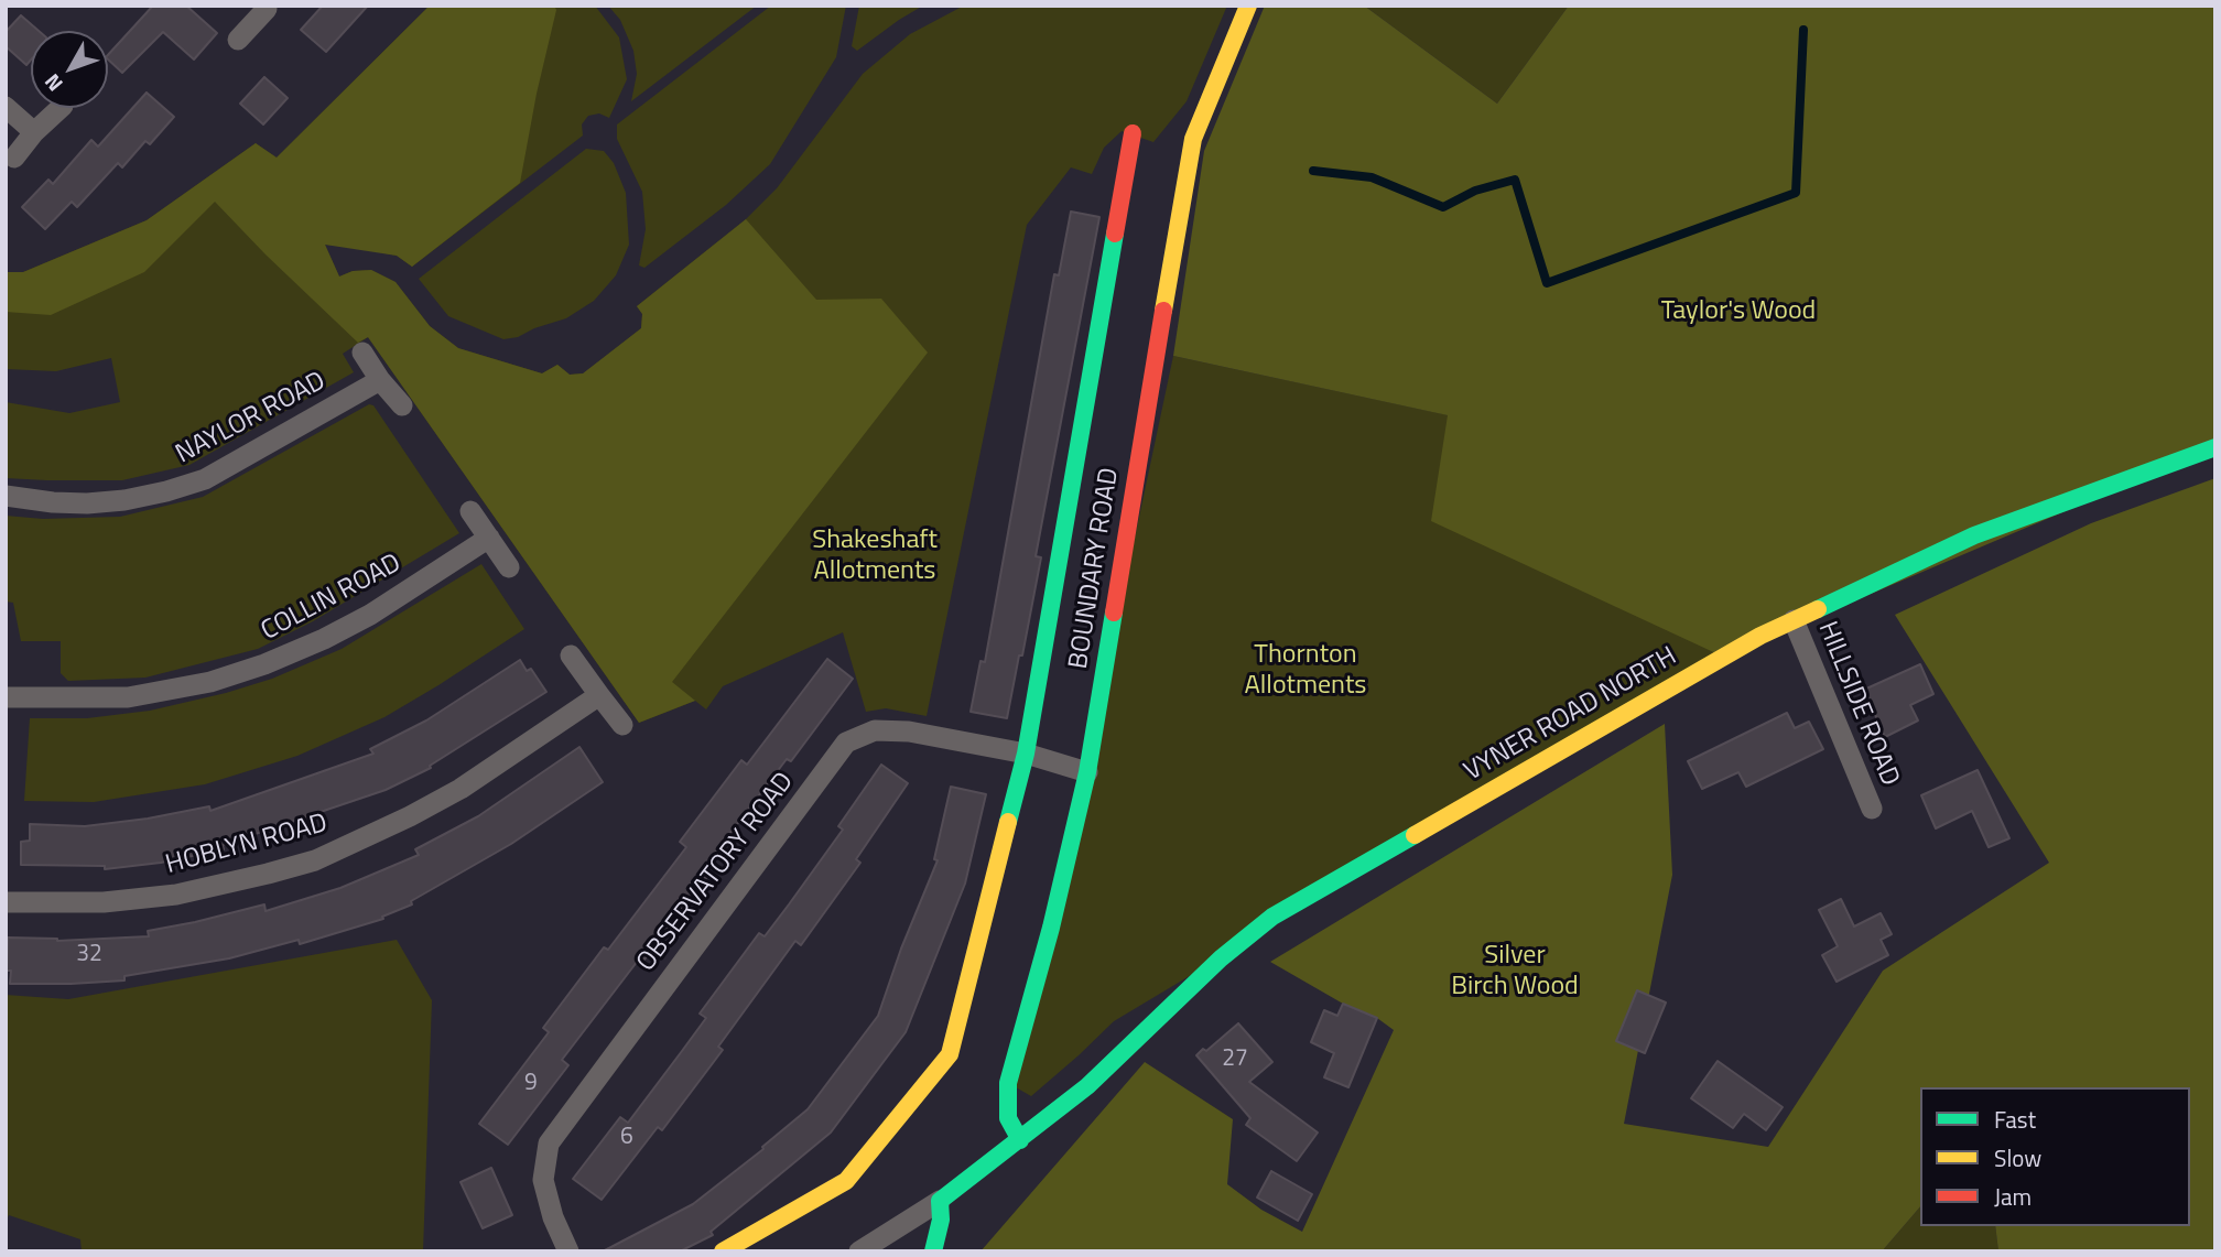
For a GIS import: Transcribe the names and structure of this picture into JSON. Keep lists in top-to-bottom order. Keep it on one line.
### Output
{"streets":{"street":["NAYLOR ROAD","BOUNDARY ROAD","COLLIN ROAD","HILLSIDE ROAD","VYNER ROAD NORTH","HOBLYN ROAD","OBSERVATORY ROAD"]},"crossings":[["BOUNDARY ROAD","VYNER ROAD NORTH"],["BOUNDARY ROAD","OBSERVATORY ROAD"],["HILLSIDE ROAD","VYNER ROAD NORTH"]],"parks":["Taylor's Wood","Shakeshaft Allotments","Thornton Allotments","Silver Birch Wood"],"house_numbers":["32","27","9","6"],"legend":["Fast","Slow","Jam"],"north":"bottom left"}
